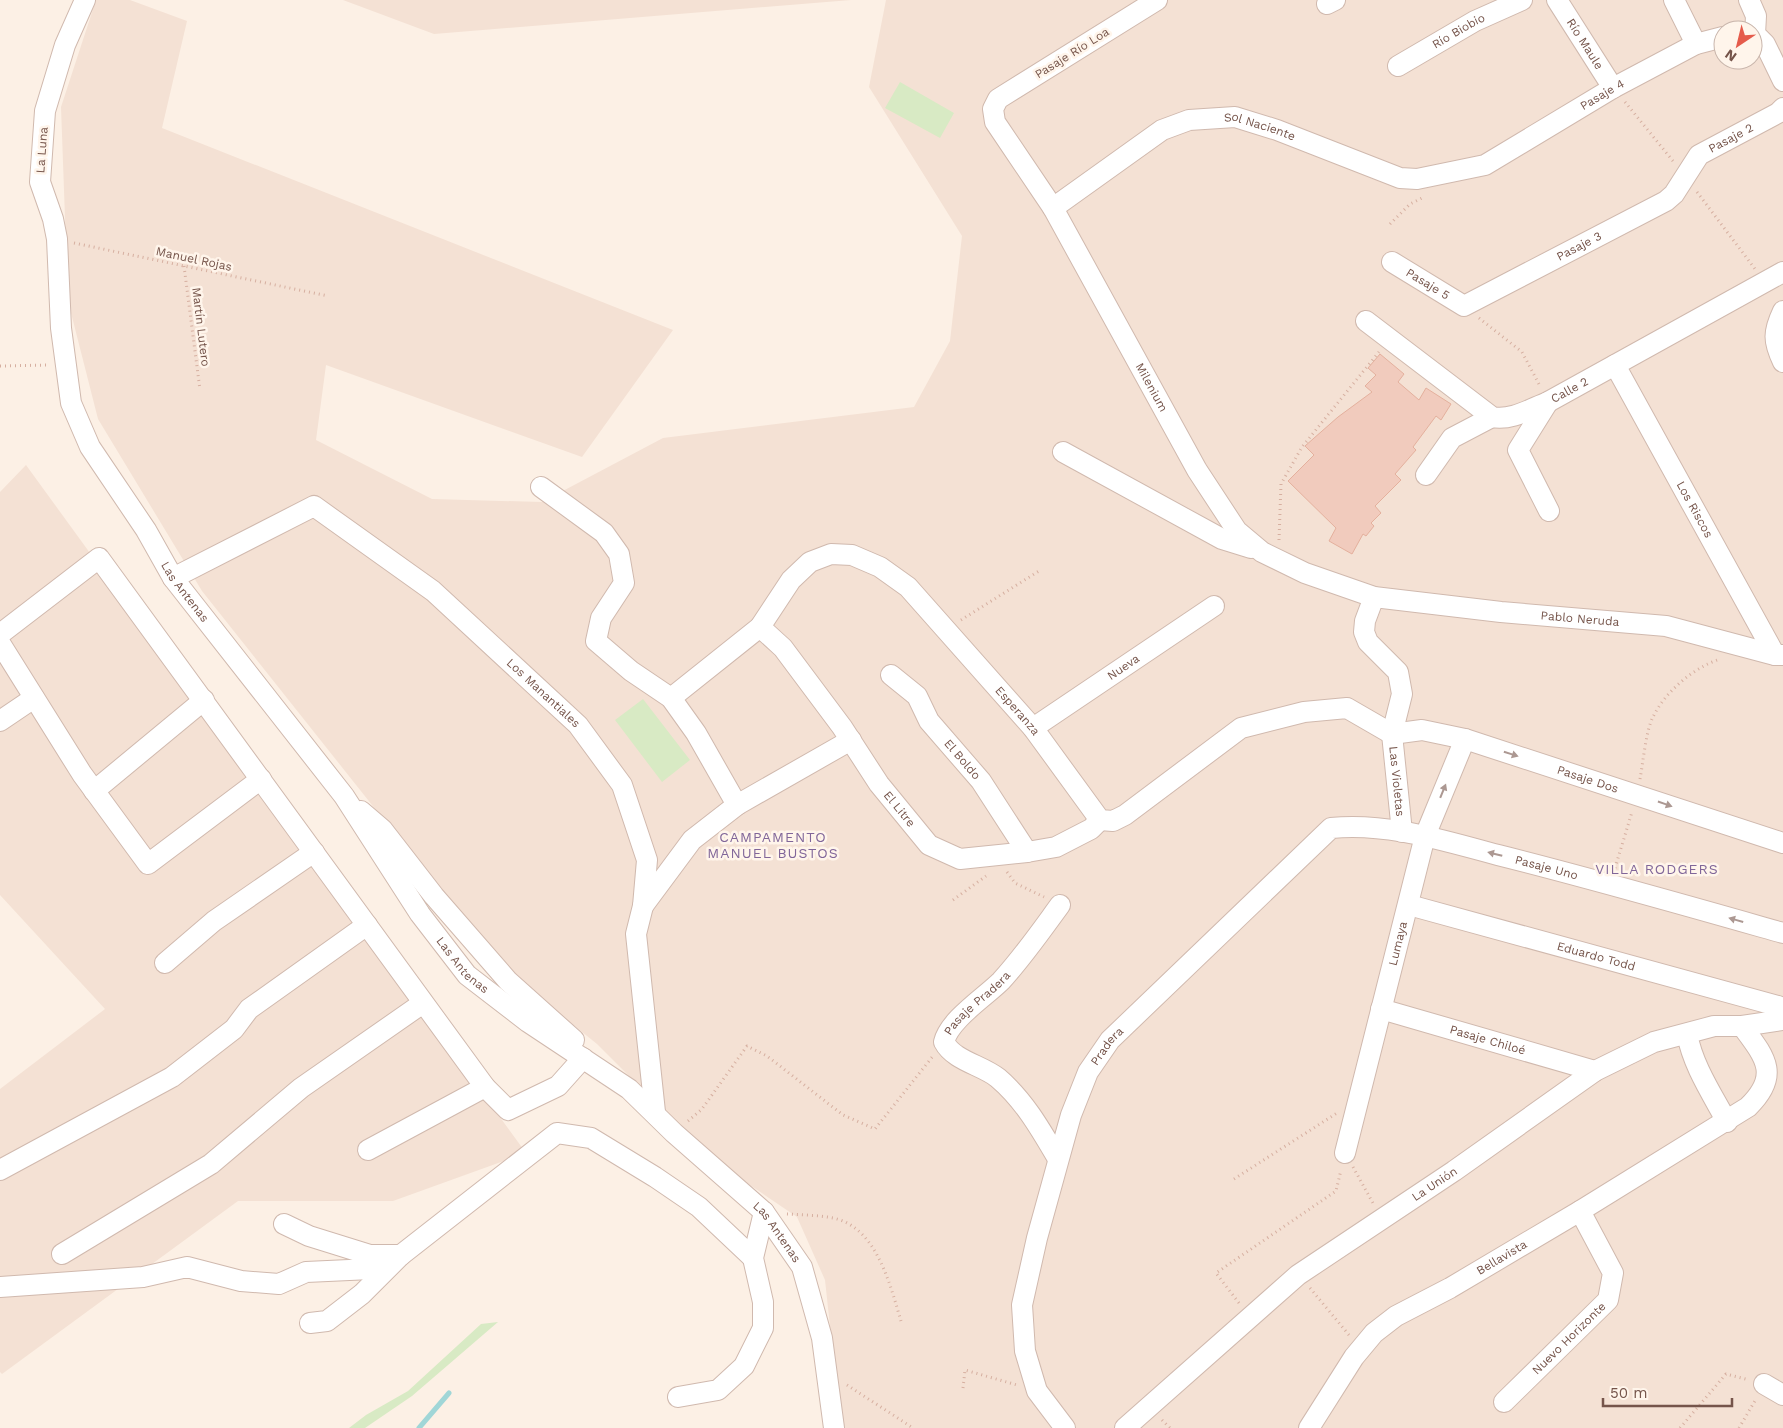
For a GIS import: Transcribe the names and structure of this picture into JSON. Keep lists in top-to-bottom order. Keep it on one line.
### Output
{"streets":{"street":["Río Biobio","Río Maule","Pasaje Río Loa","Pasaje 4","Sol Naciente","Pasaje 2","La Luna","Pasaje 3","Pasaje 5","Milenium","Calle 2","Los Riscos","Las Antenas","Pablo Neruda","Nueva","Los Manantiales","Esperanza","El Boldo","Pasaje Dos","Las Violetas","El Litre","Pasaje Uno","Lumaya","Eduardo Todd","Pasaje Pradera","Pasaje Chiloé","Pradera","La Unión","Bellavista","Nuevo Horizonte"],"path":["Manuel Rojas","Martín Lutero"]},"crossings":[["Río Maule","Pasaje 4"],["Pasaje Río Loa","Milenium"],["Pasaje 4","Sol Naciente"],["Sol Naciente","Milenium"],["Pasaje 2","Pasaje 3"],["La Luna","Manuel Rojas"],["La Luna","Las Antenas"],["Pasaje 3","Pasaje 5"],["Manuel Rojas","Martín Lutero"],["Milenium","Pablo Neruda"],["Milenium","Las Violetas"],["Calle 2","Los Riscos"],["Los Riscos","Pablo Neruda"],["Las Antenas","Los Manantiales"],["Pablo Neruda","Las Violetas"],["Nueva","Esperanza"],["Esperanza","El Litre"],["El Boldo","El Litre"],["Pasaje Dos","Las Violetas"],["Pasaje Dos","Lumaya"],["Las Violetas","Pradera"],["Pasaje Uno","Lumaya"],["Pasaje Uno","Pradera"],["Lumaya","Eduardo Todd"],["Lumaya","Pasaje Chiloé"],["Lumaya","Pradera"],["Pasaje Pradera","Pradera"],["Pasaje Chiloé","La Unión"],["La Unión","Bellavista"],["Bellavista","Nuevo Horizonte"]],"one_way":["Pasaje Dos","Pasaje Uno"],"districts":["CAMPAMENTO MANUEL BUSTOS","VILLA RODGERS"],"scale_bar":"50 m","north":"bottom left"}
